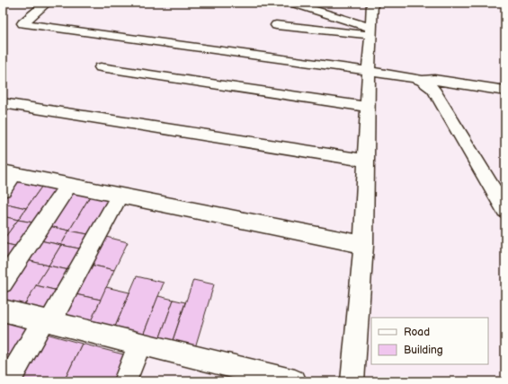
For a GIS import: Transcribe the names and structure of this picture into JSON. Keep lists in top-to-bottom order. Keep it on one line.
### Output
{"legend":["Road","Building"]}
